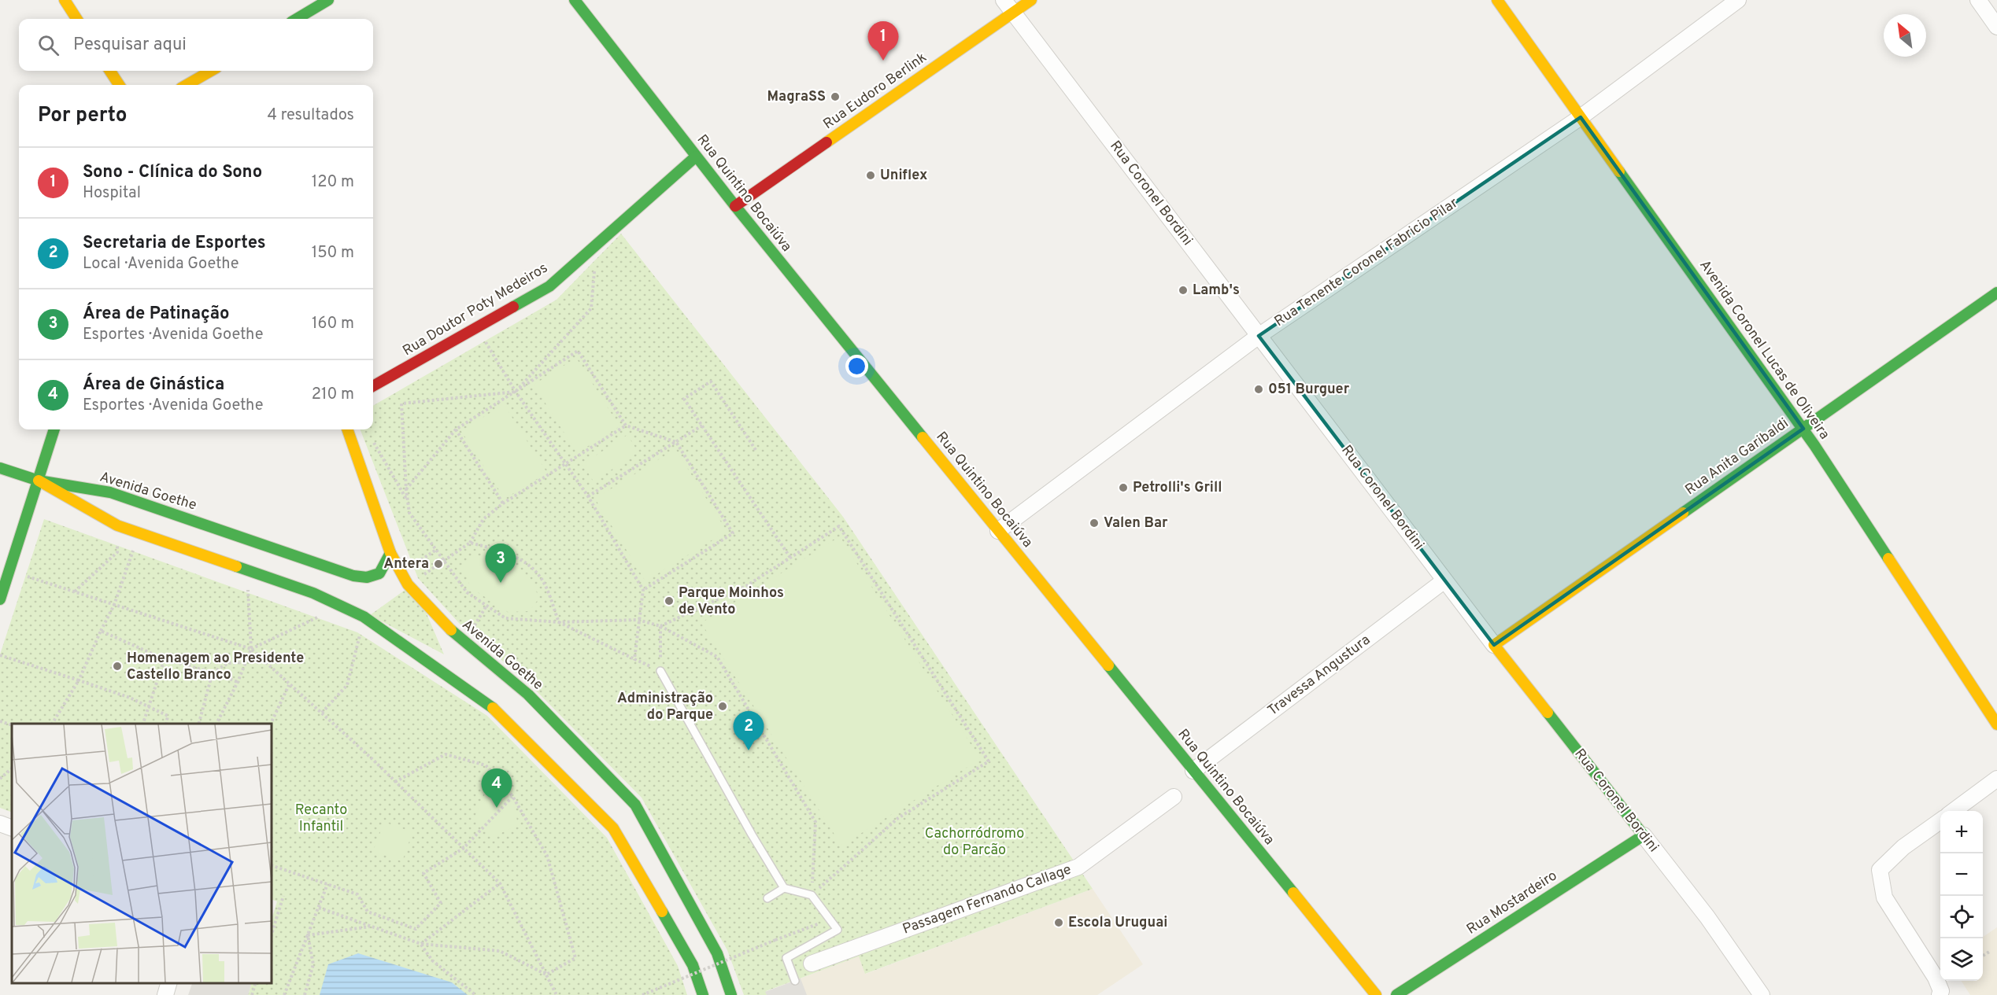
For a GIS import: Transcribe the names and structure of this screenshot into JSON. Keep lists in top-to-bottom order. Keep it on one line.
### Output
{"streets":{"main road":["Rua Eudoro Berlink","Rua Quintino Bocaiúva","Rua Coronel Bordini","Rua Doutor Poty Medeiros","Avenida Coronel Lucas de Oliveira","Rua Anita Garibaldi","Avenida Goethe","Rua Mostardeiro"],"street":["Rua Tenente Coronel Fabricio Pilar","Travessa Angustura","Passagem Fernando Callage"]},"crossings":[["Rua Eudoro Berlink","Rua Quintino Bocaiúva"],["Rua Eudoro Berlink","Rua Coronel Bordini"],["Rua Quintino Bocaiúva","Rua Tenente Coronel Fabricio Pilar"],["Rua Quintino Bocaiúva","Rua Doutor Poty Medeiros"],["Rua Quintino Bocaiúva","Travessa Angustura"],["Rua Coronel Bordini","Rua Tenente Coronel Fabricio Pilar"],["Rua Coronel Bordini","Rua Anita Garibaldi"],["Rua Coronel Bordini","Travessa Angustura"],["Rua Coronel Bordini","Rua Mostardeiro"],["Rua Tenente Coronel Fabricio Pilar","Avenida Coronel Lucas de Oliveira"],["Avenida Coronel Lucas de Oliveira","Rua Anita Garibaldi"]],"parks":["Recanto Infantil","Cachorródromo do Parcão"],"places":["MagraSS","Uniflex","Lamb's","051 Burguer","Petrolli's Grill","Valen Bar","Antera","Parque Moinhos de Vento","Homenagem ao Presidente Castello Branco","Administração do Parque","Escola Uruguai"],"north":"top left","page":{"search":"Pesquisar aqui","pins":["1","3","2","4"],"heading":["Por perto","4 resultados"],"list":[{"mark":"1","name":"Sono - Clínica do Sono","note":"Hospital","value":"120 m"},{"mark":"2","name":"Secretaria de Esportes","note":"Local · Avenida Goethe","value":"150 m"},{"mark":"3","name":"Área de Patinação","note":"Esportes · Avenida Goethe","value":"160 m"},{"mark":"4","name":"Área de Ginástica","note":"Esportes · Avenida Goethe","value":"210 m"}],"map_buttons":["+","−"]}}
